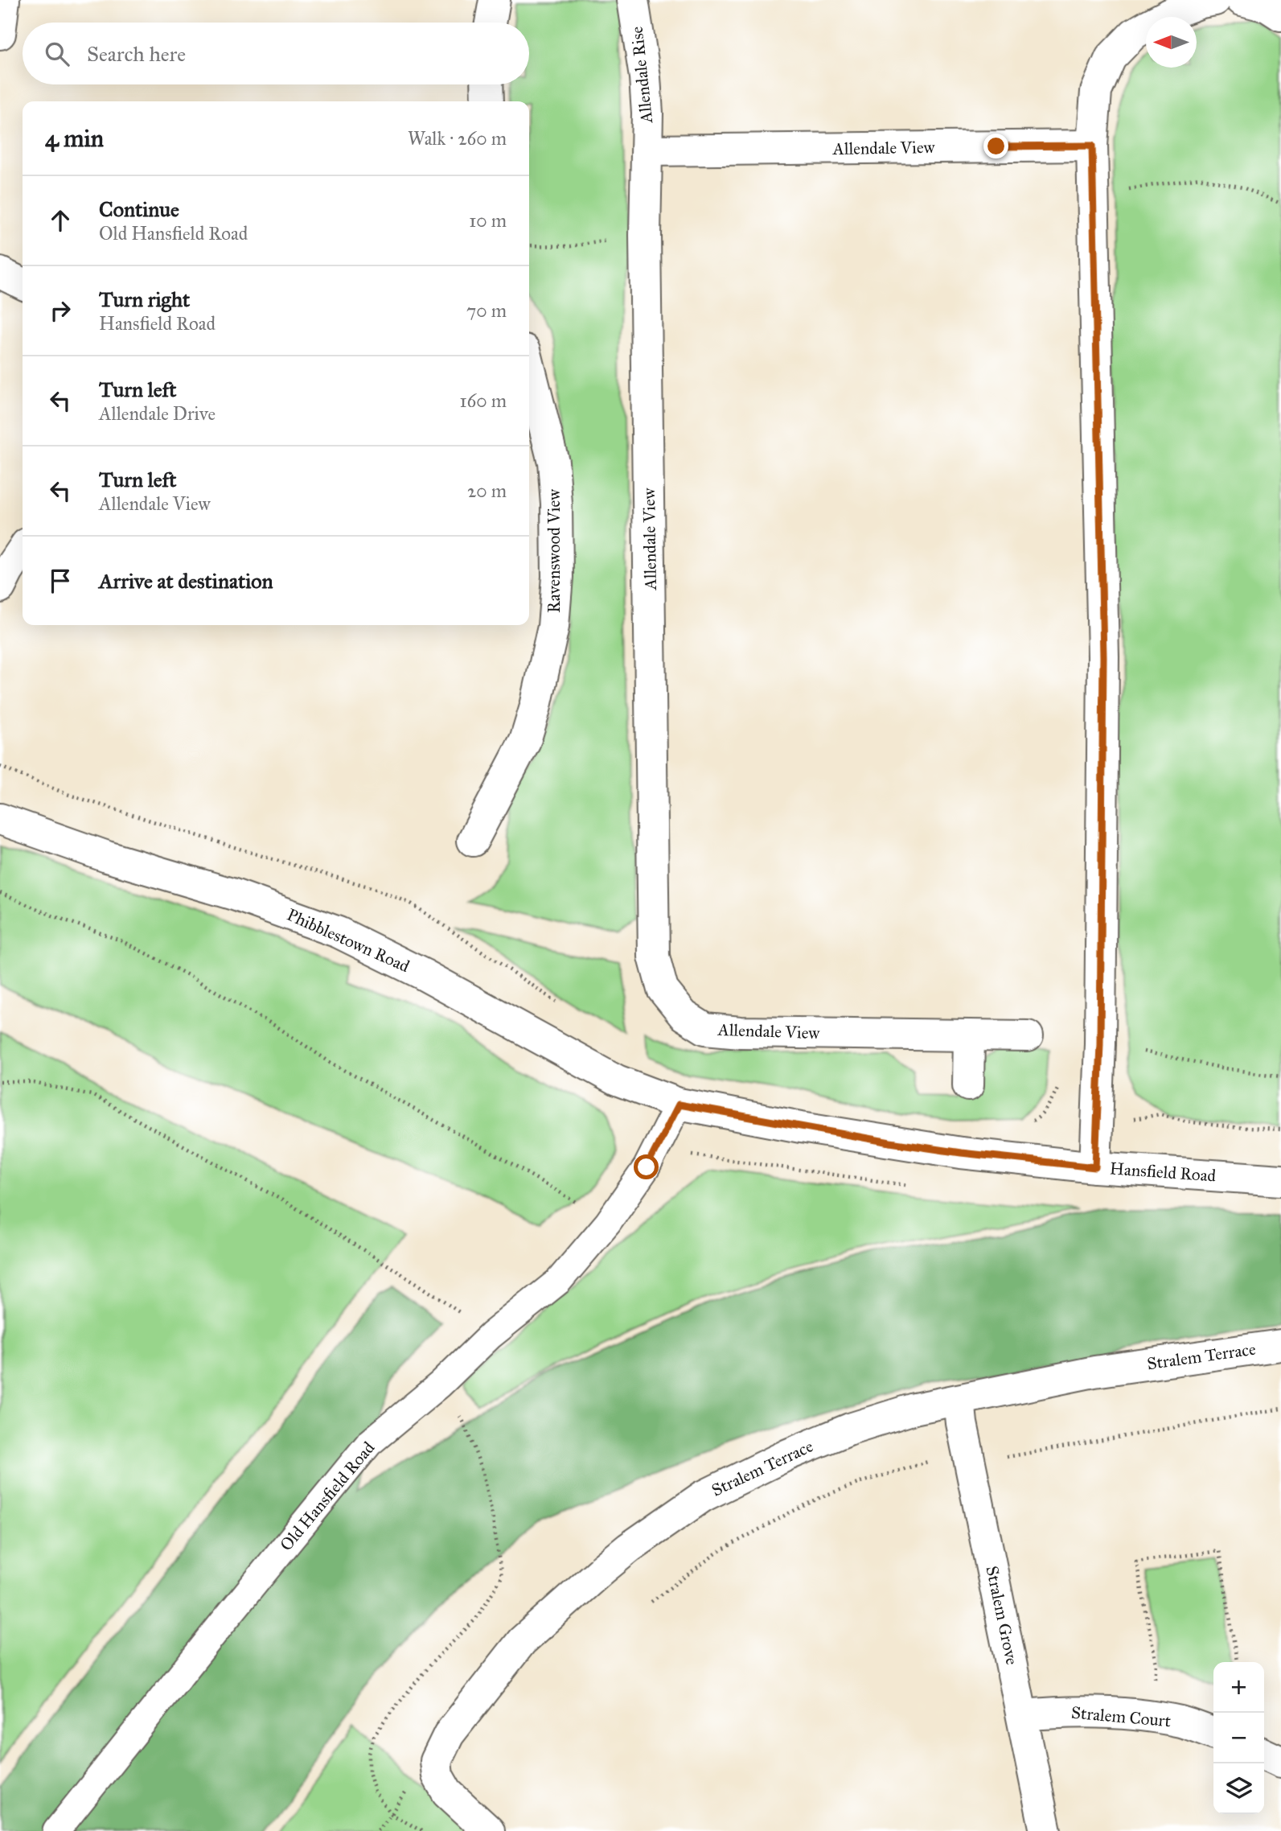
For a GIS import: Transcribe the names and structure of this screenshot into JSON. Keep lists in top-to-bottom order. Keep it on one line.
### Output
{"streets":{"street":["Allendale Rise","Allendale View","Ravenswood View","Phibblestown Road","Hansfield Road","Stralem Terrace","Old Hansfield Road","Stralem Grove","Stralem Court"]},"crossings":[["Allendale Rise","Allendale View"],["Phibblestown Road","Hansfield Road"],["Phibblestown Road","Old Hansfield Road"],["Hansfield Road","Old Hansfield Road"],["Stralem Terrace","Stralem Grove"],["Stralem Grove","Stralem Court"]],"north":"left","page":{"search":"Search here","heading":["4 min","Walk · 260 m"],"list":[["Continue","Old Hansfield Road","10 m"],["Turn right","Hansfield Road","70 m"],["Turn left","Allendale Drive","160 m"],["Turn left","Allendale View","20 m"],"Arrive at destination"],"map_buttons":["+","−"]}}
